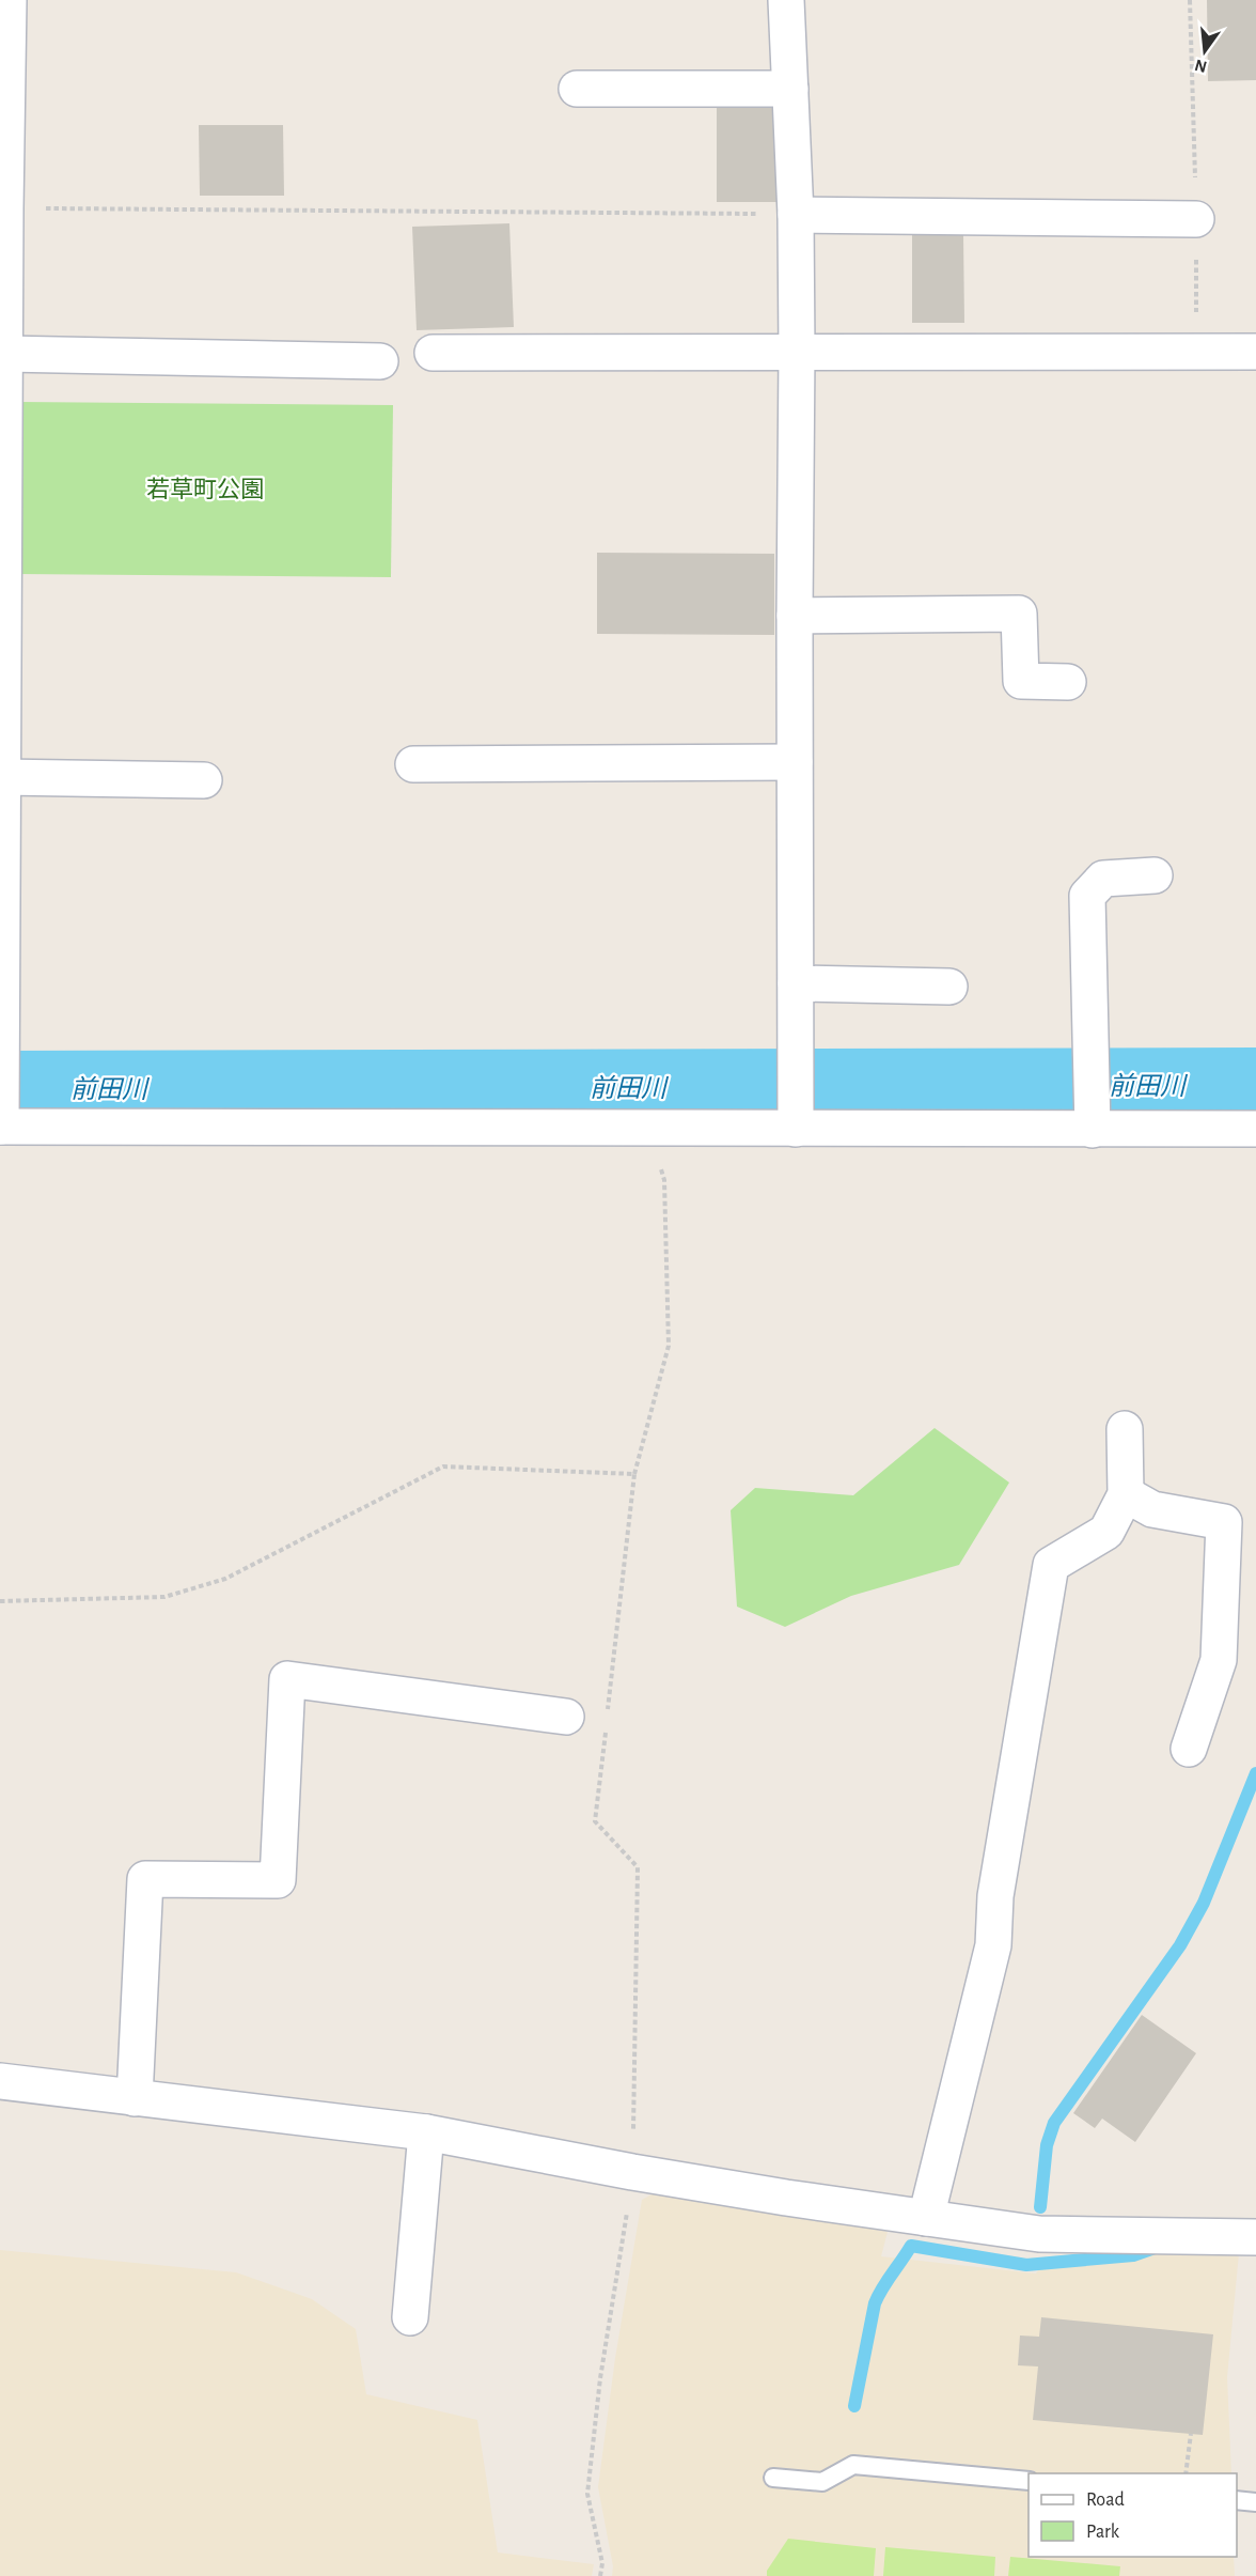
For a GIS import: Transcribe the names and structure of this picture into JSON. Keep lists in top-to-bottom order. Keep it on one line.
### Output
{"water":["前田川"],"parks":["若草町公園"],"legend":["Road","Park"],"north":"bottom"}
